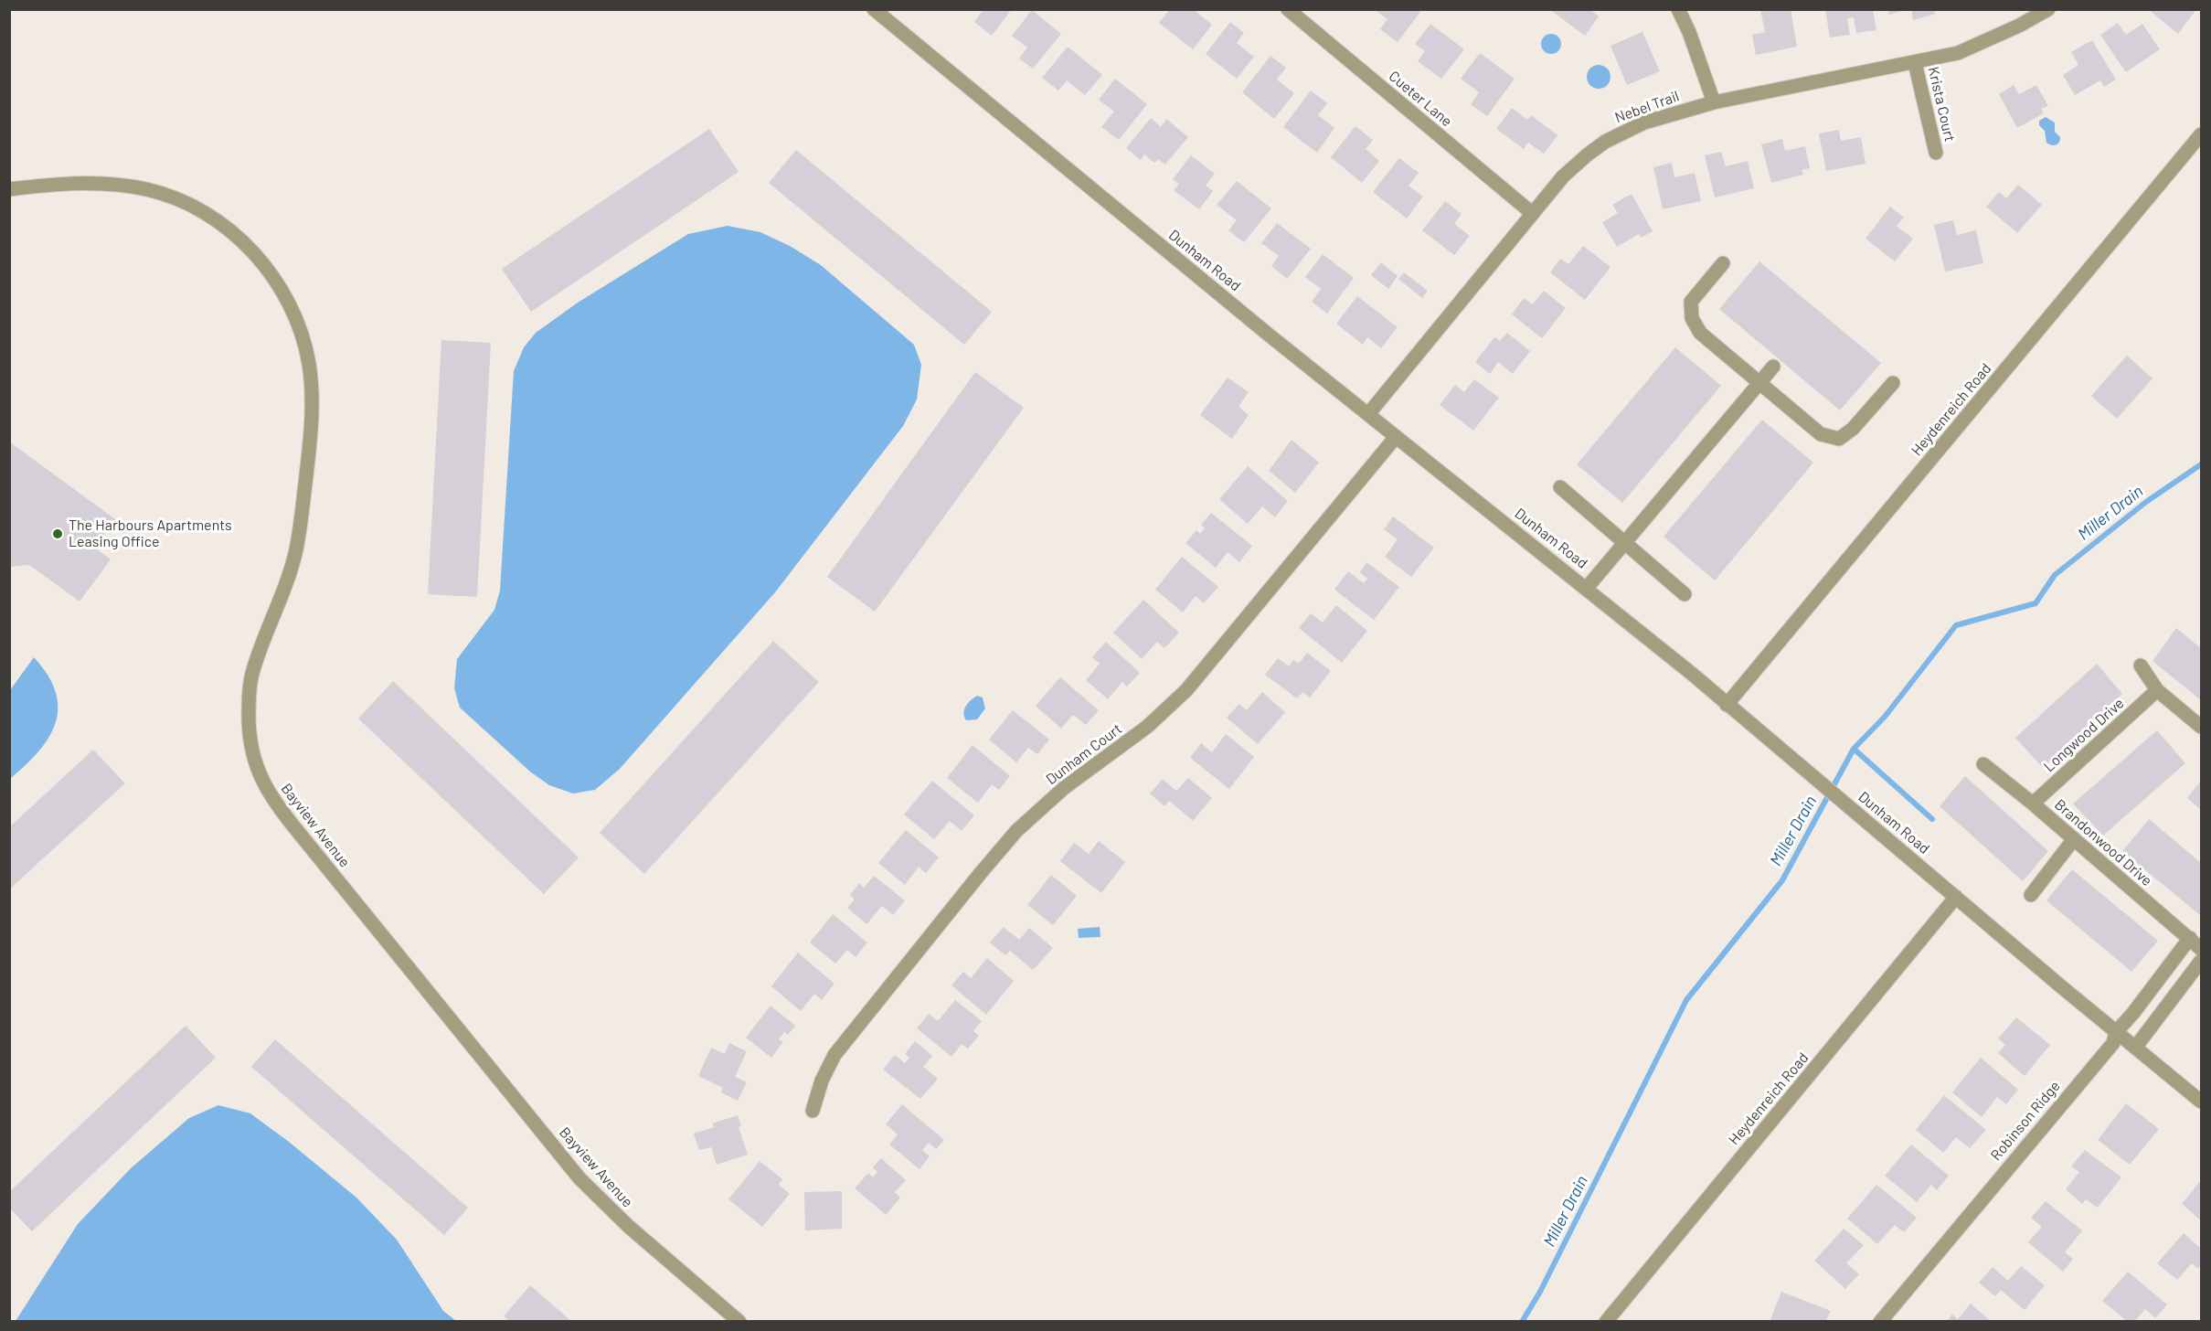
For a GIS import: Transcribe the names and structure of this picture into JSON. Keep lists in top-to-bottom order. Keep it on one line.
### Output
{"streets":{"street":["Cueter Lane","Krista Court","Nebel Trail","Dunham Road","Heydenreich Road","Longwood Drive","Dunham Court","Bayview Avenue","Brandonwood Drive","Robinson Ridge"]},"crossings":[["Cueter Lane","Nebel Trail"],["Krista Court","Nebel Trail"],["Nebel Trail","Dunham Road"],["Dunham Road","Heydenreich Road"],["Dunham Road","Dunham Court"],["Dunham Road","Robinson Ridge"],["Longwood Drive","Brandonwood Drive"],["Brandonwood Drive","Robinson Ridge"]],"water":["Miller Drain"],"places":["The Harbours Apartments Leasing Office"]}
